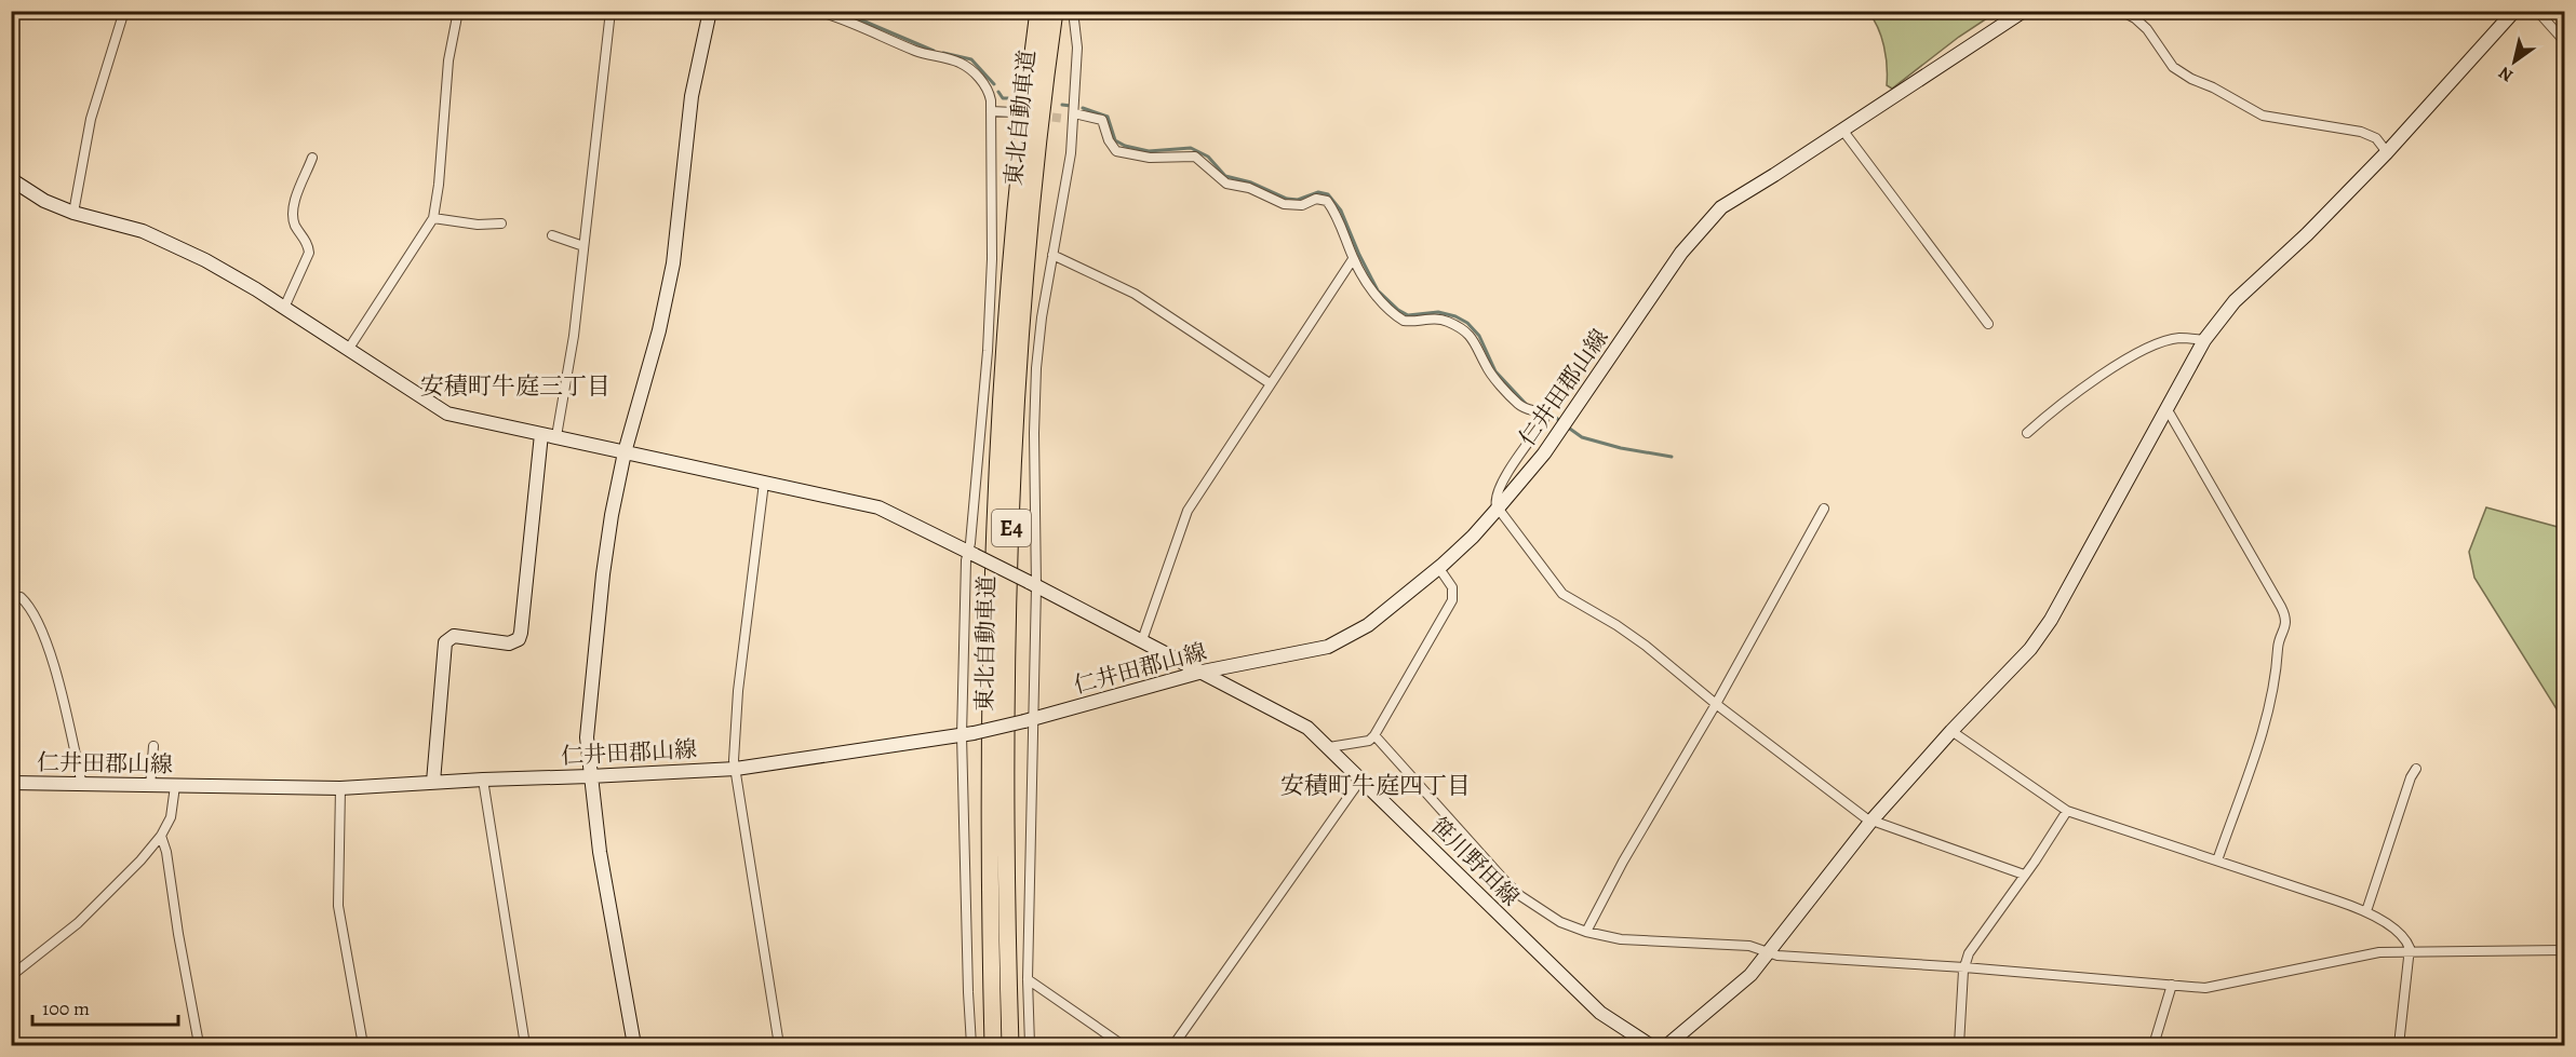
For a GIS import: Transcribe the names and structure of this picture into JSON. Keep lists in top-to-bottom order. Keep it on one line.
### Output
{"streets":{"highway":["東北自動車道","E4"],"street":["仁井田郡山線","笹川野田線"]},"crossings":[["仁井田郡山線","笹川野田線"]],"districts":["安積町牛庭三丁目","安積町牛庭四丁目"],"scale_bar":"100 m","north":"bottom left"}
